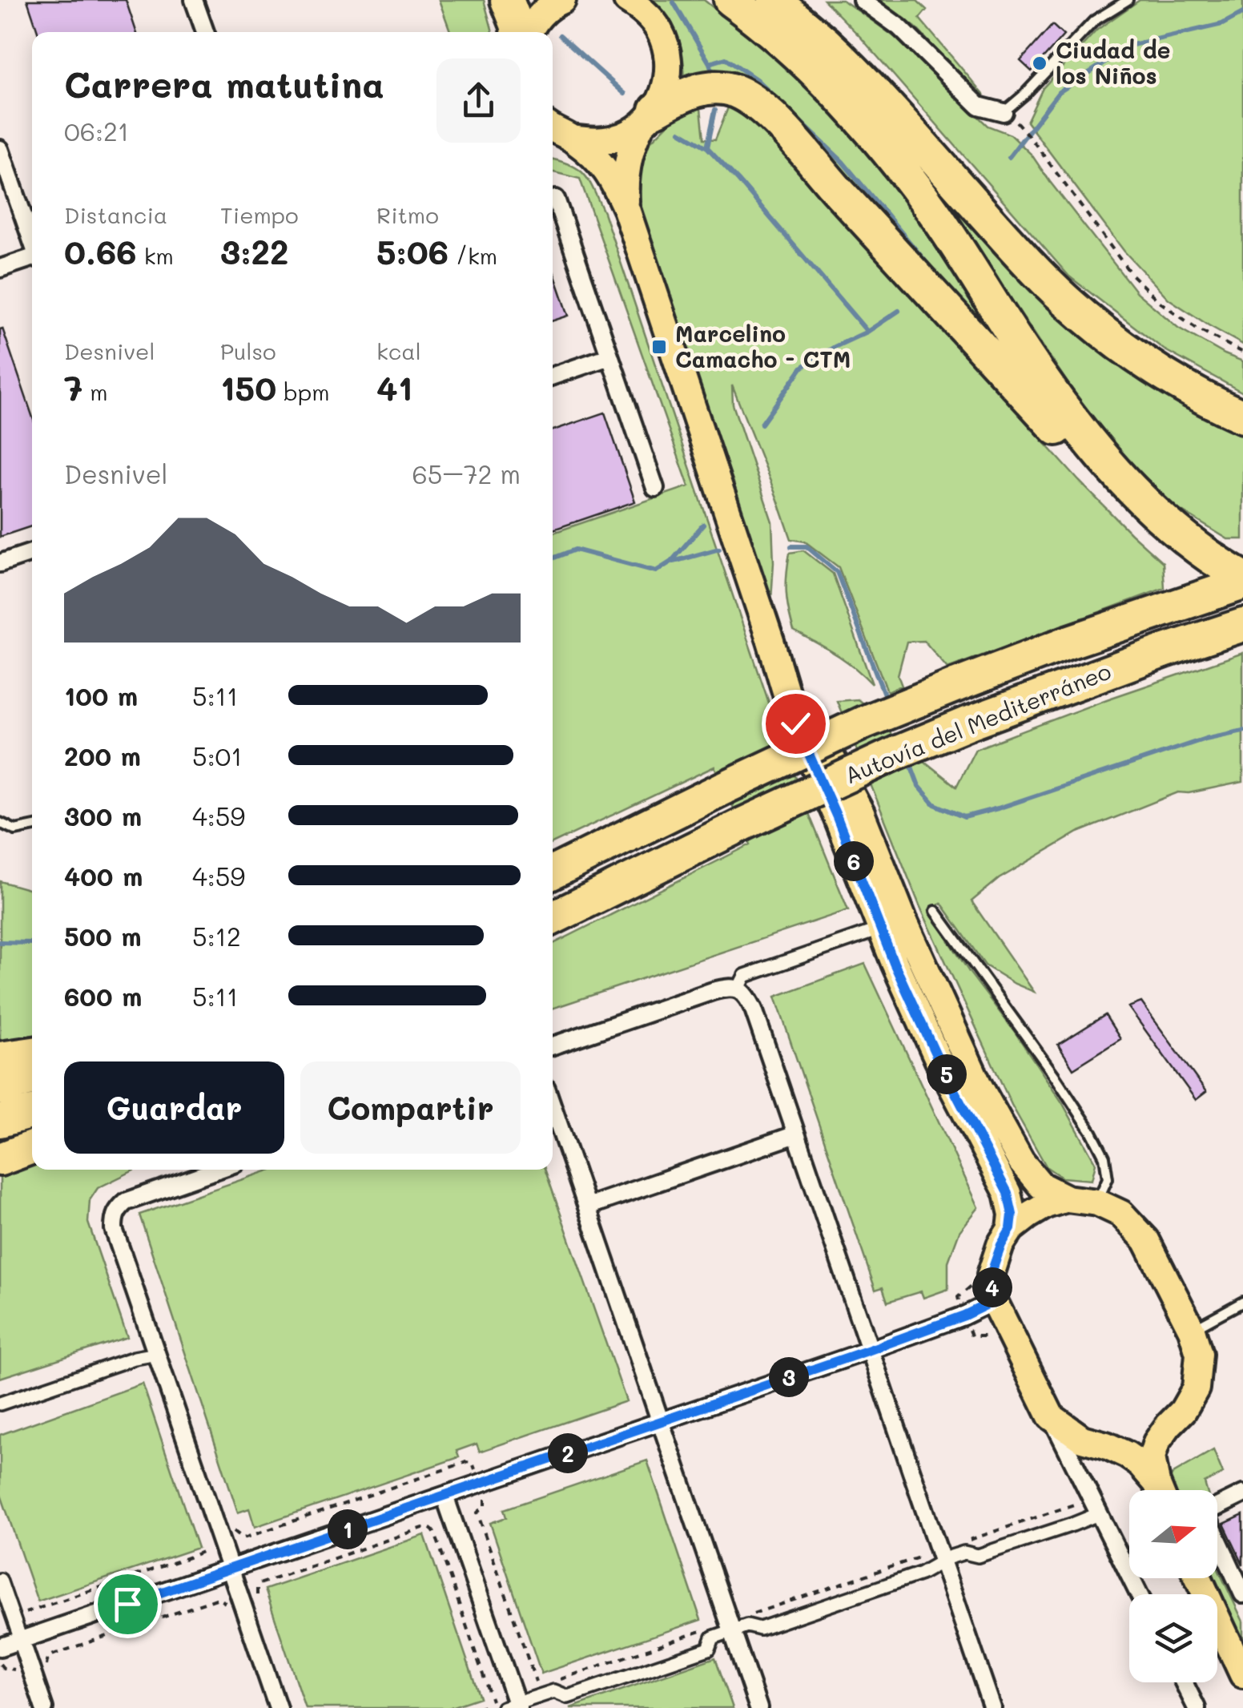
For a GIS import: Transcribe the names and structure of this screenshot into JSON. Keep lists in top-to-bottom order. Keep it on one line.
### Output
{"streets":{"highway":["Autovía del Mediterráneo"]},"places":{"other":["Ciudad de los Niños"],"transit":["Marcelino Camacho - CTM"]},"north":"right","page":{"heading":["Carrera matutina","06:21"],"stats":[["Distancia","0.66 km"],["Tiempo","3:22"],["Ritmo","5:06 /km"],["Desnivel","7 m"],["Pulso","150 bpm"],["kcal","41"]],"chart":["Desnivel","65–72 m"],"list":[{"name":"100 m","note":"5:11"},{"name":"200 m","note":"5:01"},{"name":"300 m","note":"4:59"},{"name":"400 m","note":"4:59"},{"name":"500 m","note":"5:12"},{"name":"600 m","note":"5:11"}],"pins":["6","5","4","3","2","1"],"buttons":["Guardar","Compartir"]}}
